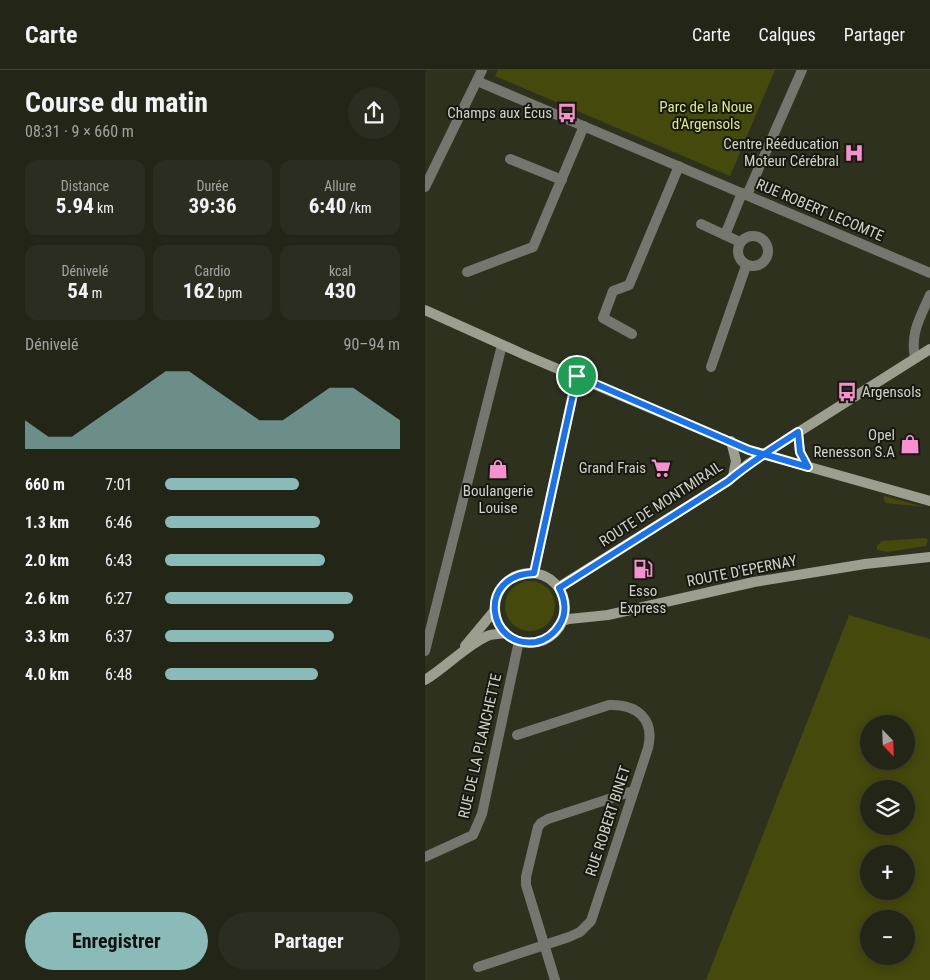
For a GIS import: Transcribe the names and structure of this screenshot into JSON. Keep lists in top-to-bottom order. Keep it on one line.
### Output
{"streets":{"main road":["ROUTE DE MONTMIRAIL","ROUTE D'EPERNAY"],"street":["RUE ROBERT LECOMTE","RUE DE LA PLANCHETTE","RUE ROBERT BINET"]},"crossings":[["ROUTE DE MONTMIRAIL","ROUTE D'EPERNAY"],["ROUTE DE MONTMIRAIL","RUE DE LA PLANCHETTE"],["ROUTE D'EPERNAY","RUE DE LA PLANCHETTE"]],"parks":["Parc de la Noue d'Argensols"],"places":{"bus stop":["Champs aux Écus","Argensols"],"hospital":["Centre Rééducation Moteur Cérébral"],"shop":["Opel Renesson S.A","Boulangerie Louise"],"supermarket":["Grand Frais"],"fuel station":["Esso Express"]},"north":"bottom right","page":{"header":"Carte","nav":["Carte","Calques","Partager"],"heading":["Course du matin","08:31 · 9 × 660 m"],"stats":[["Distance","5.94 km"],["Durée","39:36"],["Allure","6:40 /km"],["Dénivelé","54 m"],["Cardio","162 bpm"],["kcal","430"]],"chart":["Dénivelé","90–94 m"],"list":[{"name":"660 m","note":"7:01"},{"name":"1.3 km","note":"6:46"},{"name":"2.0 km","note":"6:43"},{"name":"2.6 km","note":"6:27"},{"name":"3.3 km","note":"6:37"},{"name":"4.0 km","note":"6:48"}],"map_buttons":["+","−"],"buttons":["Enregistrer","Partager"]}}
